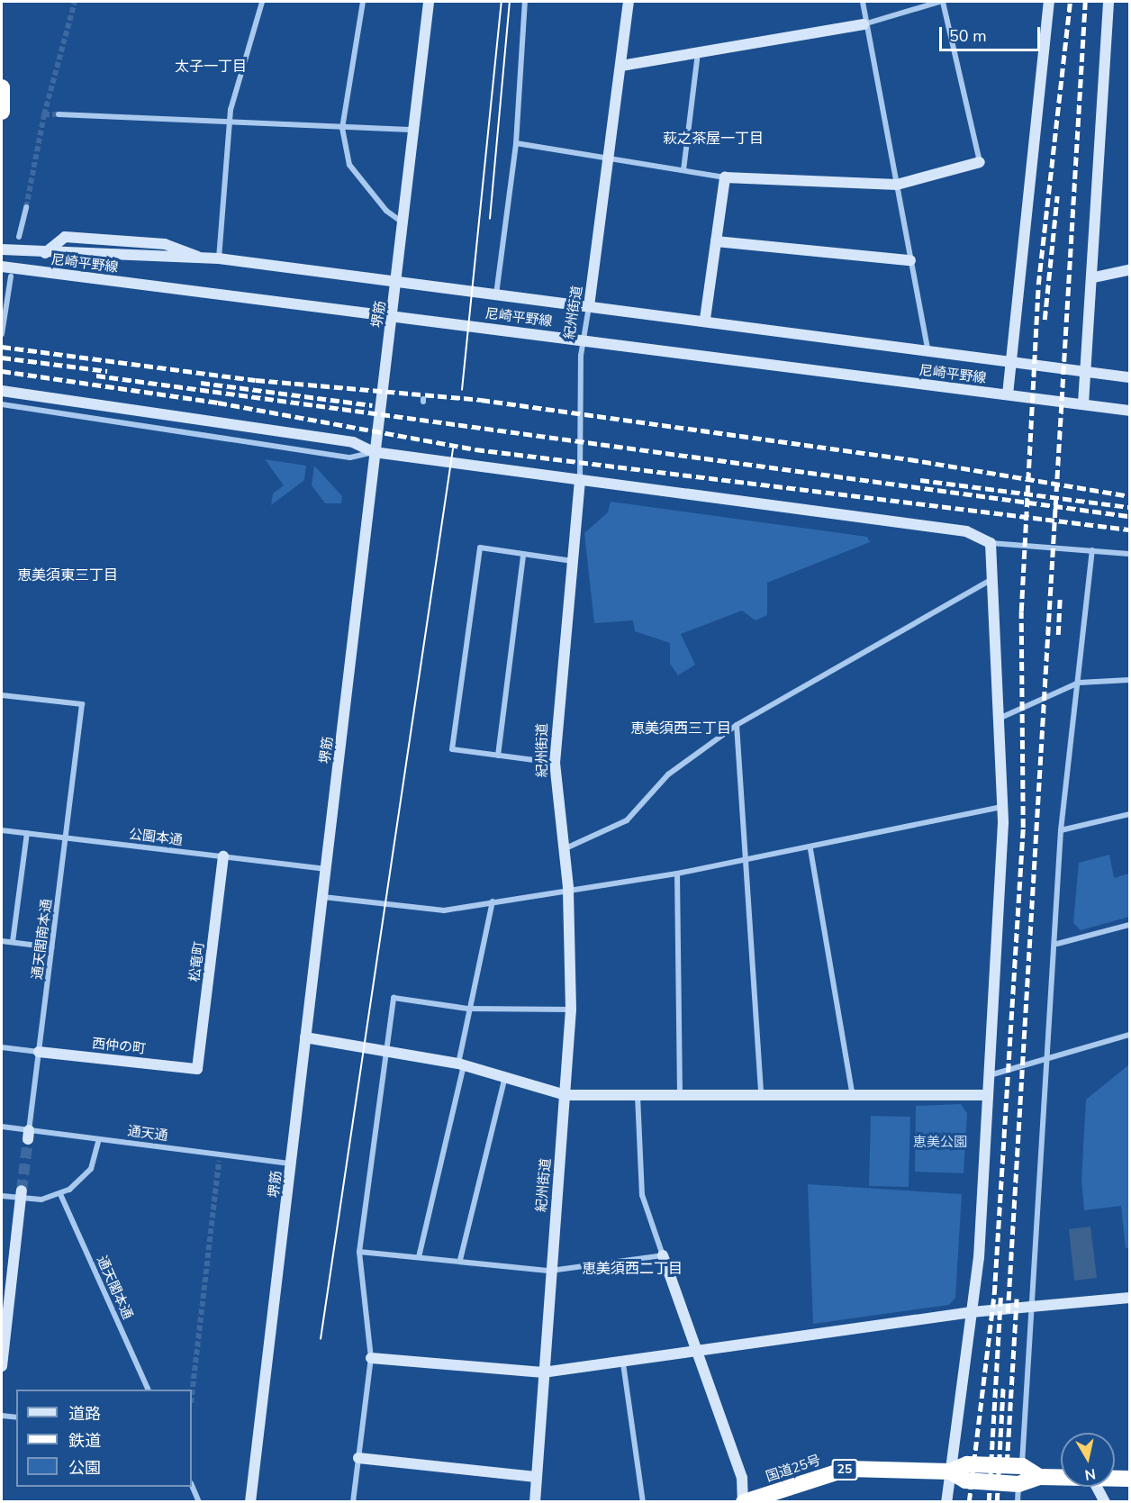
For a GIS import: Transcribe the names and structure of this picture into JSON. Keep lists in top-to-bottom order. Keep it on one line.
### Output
{"streets":{"highway":["国道25号","25"],"street":["尼崎平野線","紀州街道","堺筋","公園本通","通天閣南本通","松竜町","西仲の町","通天通","通天閣本通"]},"crossings":[["尼崎平野線","紀州街道"],["尼崎平野線","堺筋"],["堺筋","公園本通"],["堺筋","通天通"],["公園本通","通天閣南本通"],["公園本通","松竜町"],["通天閣南本通","西仲の町"],["通天閣南本通","通天通"],["松竜町","西仲の町"]],"districts":["太子一丁目","萩之茶屋一丁目","恵美須東三丁目","恵美須西三丁目","恵美須西二丁目"],"parks":["恵美公園"],"legend":["道路","鉄道","公園"],"scale_bar":"50 m","north":"bottom"}
